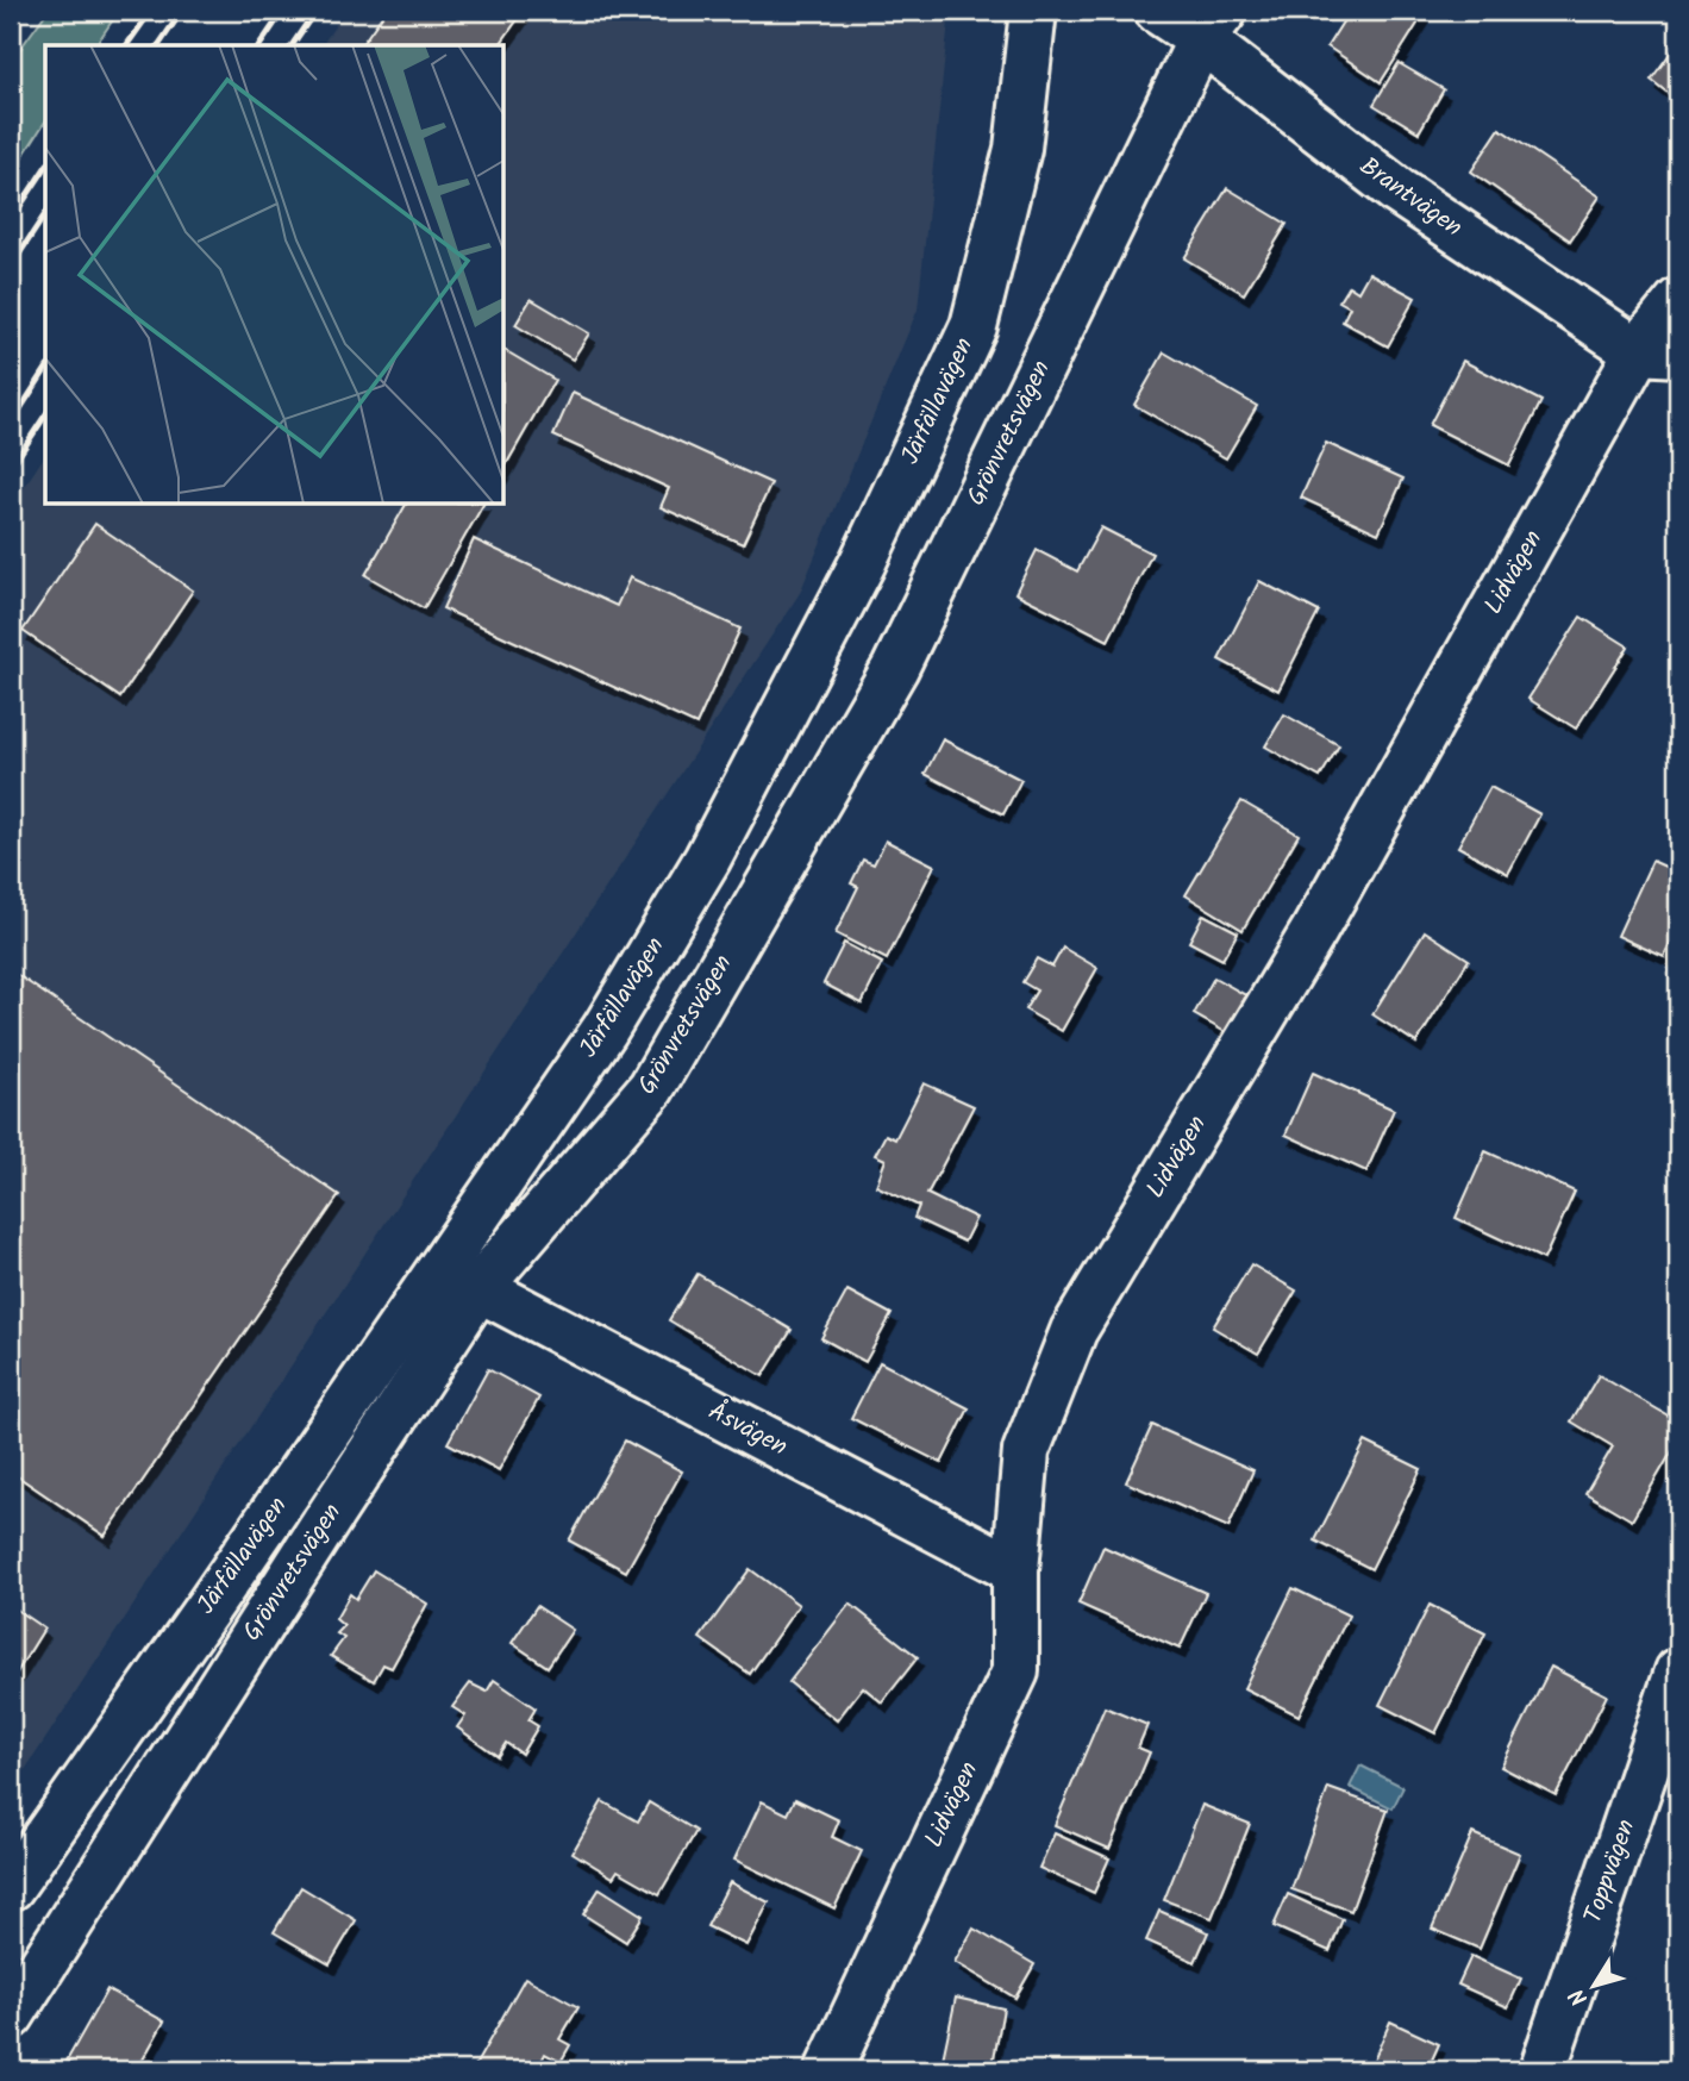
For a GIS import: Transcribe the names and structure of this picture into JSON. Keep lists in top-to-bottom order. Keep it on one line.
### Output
{"streets":{"street":["Brantvägen","Järfällavägen","Grönvretsvägen","Lidvägen","Åsvägen","Toppvägen"]},"crossings":[["Brantvägen","Grönvretsvägen"],["Brantvägen","Lidvägen"],["Grönvretsvägen","Åsvägen"],["Lidvägen","Åsvägen"]],"north":"bottom left"}
